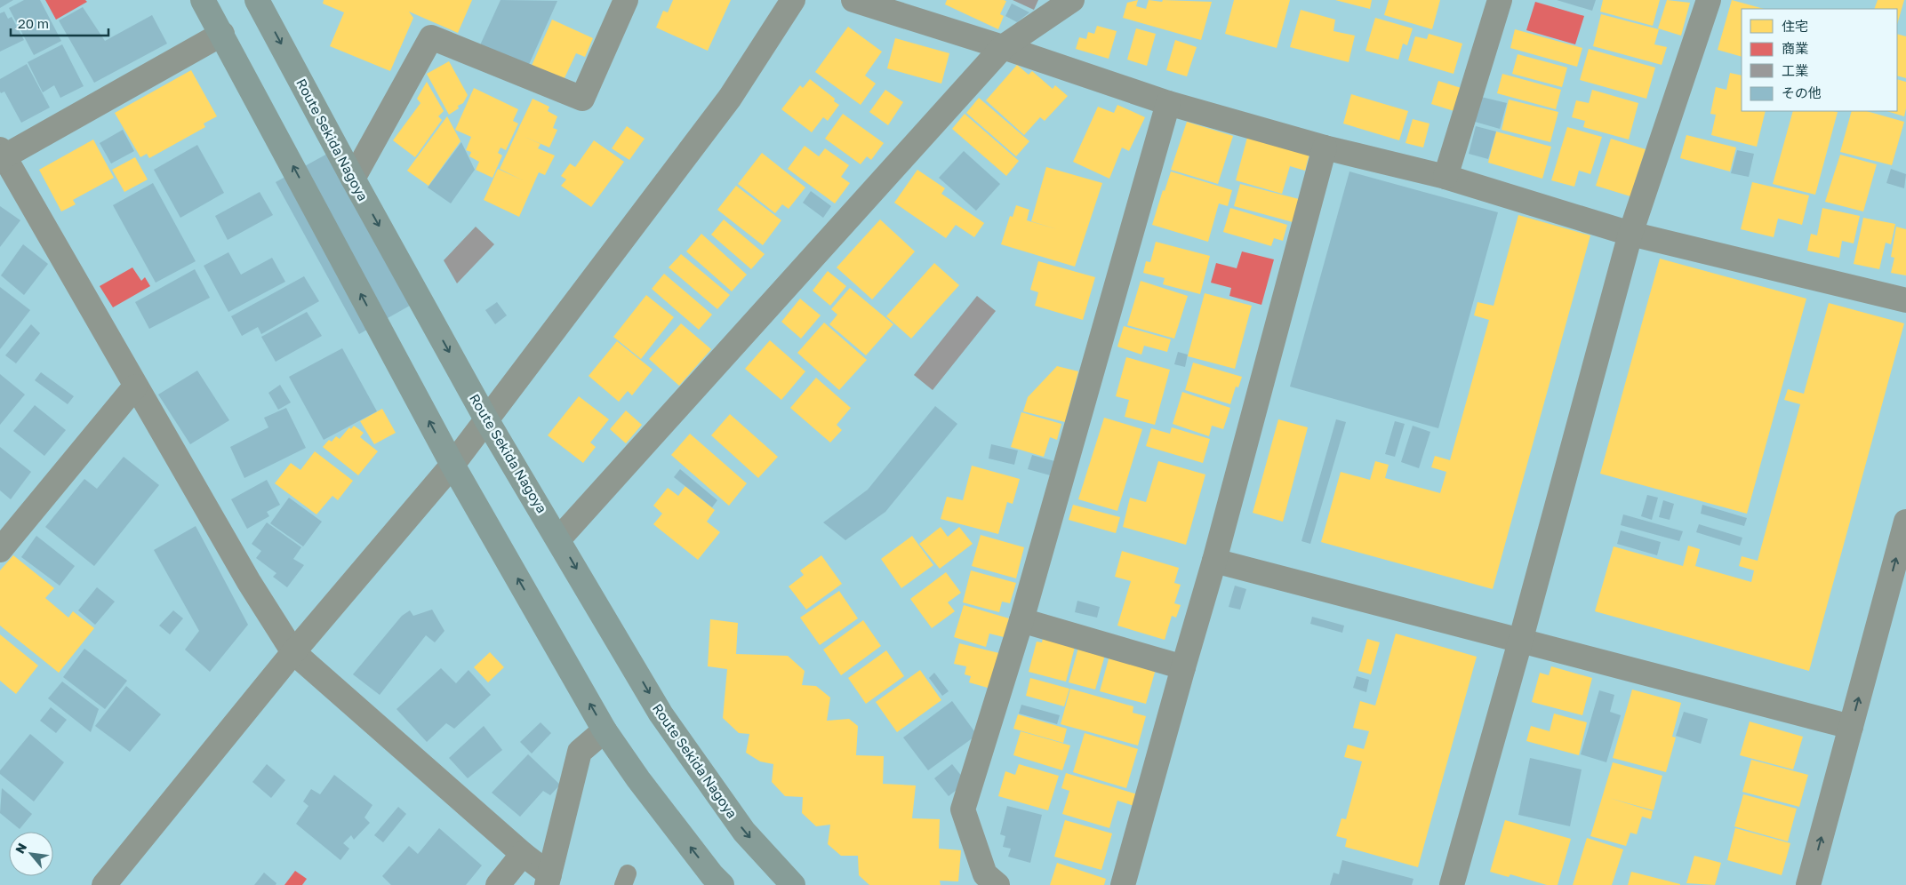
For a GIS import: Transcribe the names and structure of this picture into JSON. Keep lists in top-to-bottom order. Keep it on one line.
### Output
{"streets":{"main road":["Route Sekida Nagoya"]},"legend":["住宅","商業","工業","その他"],"scale_bar":"20 m","north":"top left"}
